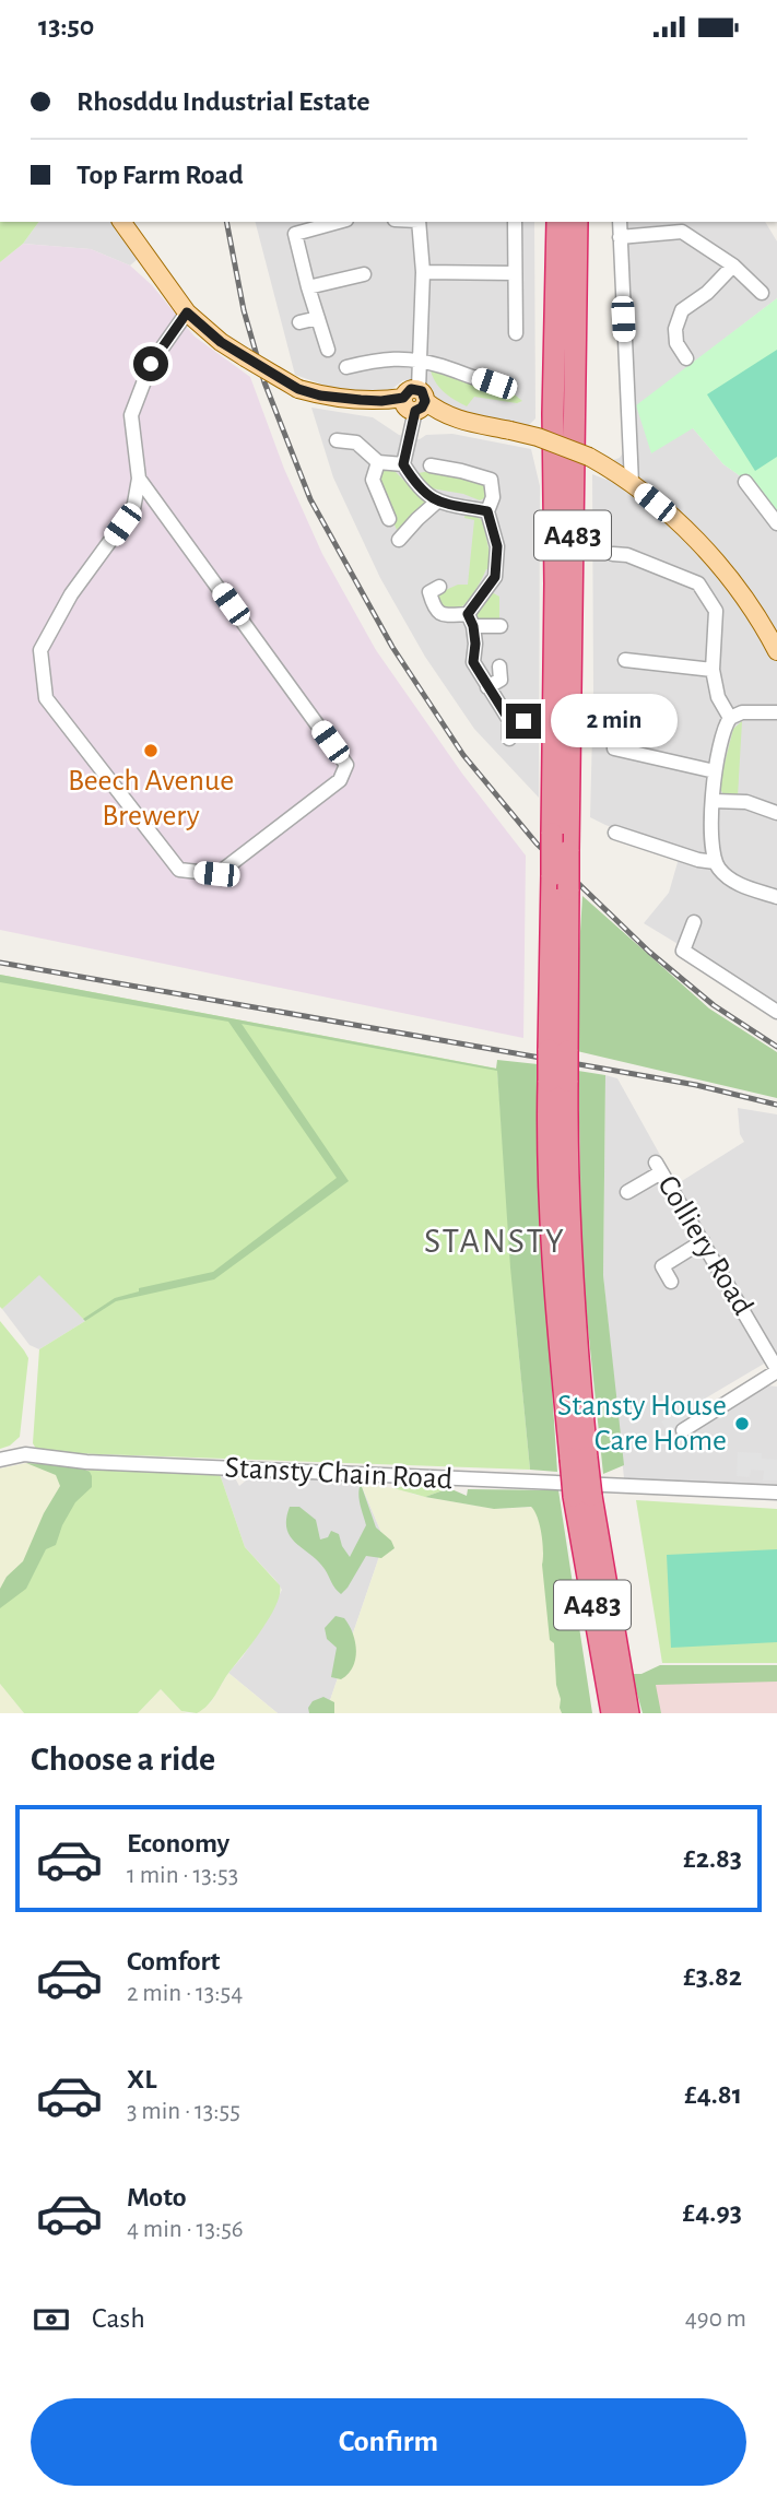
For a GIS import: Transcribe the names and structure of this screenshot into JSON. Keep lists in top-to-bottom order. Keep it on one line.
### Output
{"streets":{"highway":["A483"],"street":["Colliery Road","Stansty Chain Road"]},"districts":["STANSTY"],"places":["Beech Avenue Brewery","Stansty House Care Home"],"page":{"status":"13:50","banner":["Rhosddu Industrial Estate","Top Farm Road"],"bubble":"2 min","heading":"Choose a ride","list":[{"name":"Economy","note":"1 min · 13:53","value":"£2.83"},{"name":"Comfort","note":"2 min · 13:54","value":"£3.82"},{"name":"XL","note":"3 min · 13:55","value":"£4.81"},{"name":"Moto","note":"4 min · 13:56","value":"£4.93"}],"pay":["Cash","490 m"],"buttons":"Confirm"}}
